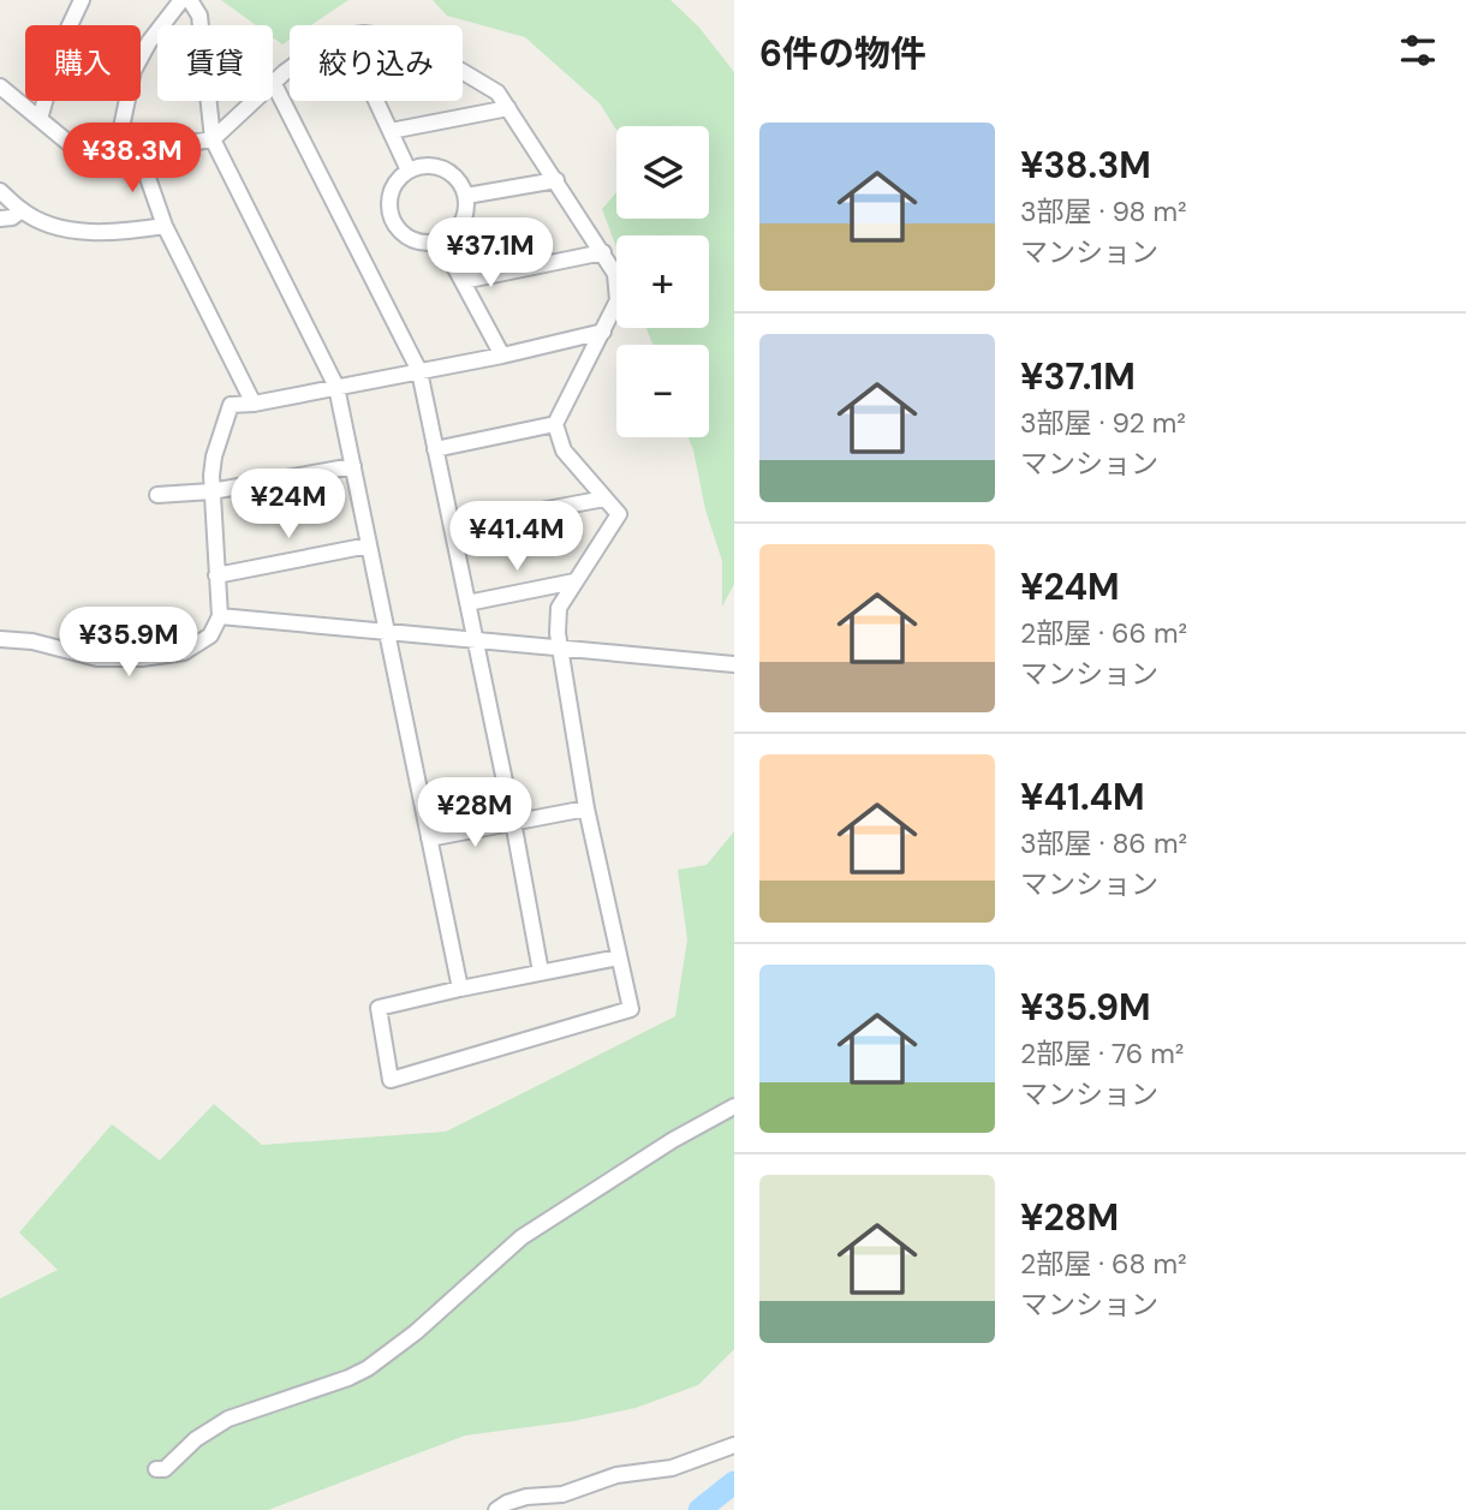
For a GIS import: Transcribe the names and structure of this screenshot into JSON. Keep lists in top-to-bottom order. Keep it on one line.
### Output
{"page":{"heading":"6件の物件","chip":["購入","賃貸","絞り込み"],"list":[{"name":"¥38.3M","note":"3部屋 · 98 m² · マンション"},{"name":"¥37.1M","note":"3部屋 · 92 m² · マンション"},{"name":"¥24M","note":"2部屋 · 66 m² · マンション"},{"name":"¥41.4M","note":"3部屋 · 86 m² · マンション"},{"name":"¥35.9M","note":"2部屋 · 76 m² · マンション"},{"name":"¥28M","note":"2部屋 · 68 m² · マンション"}],"price":["¥38.3M","¥37.1M","¥24M","¥41.4M","¥35.9M","¥28M"],"map_buttons":["+","−"]}}
